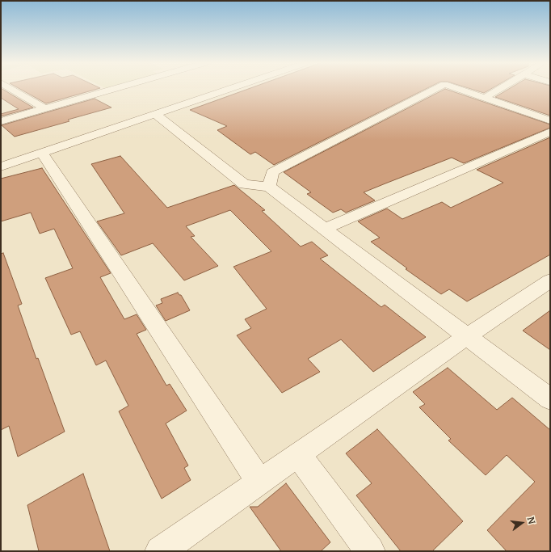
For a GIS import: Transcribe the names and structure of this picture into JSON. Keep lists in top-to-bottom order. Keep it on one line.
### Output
{"north":"right"}
